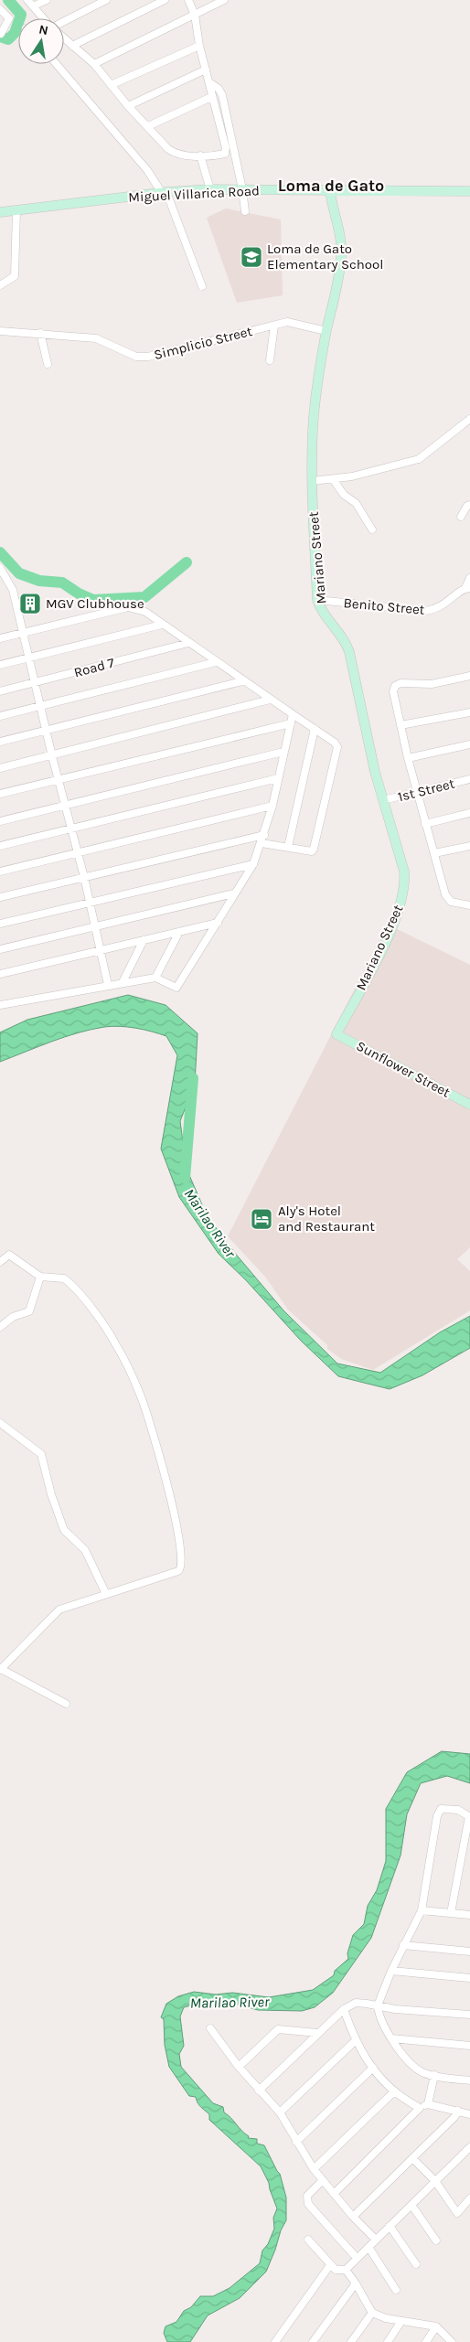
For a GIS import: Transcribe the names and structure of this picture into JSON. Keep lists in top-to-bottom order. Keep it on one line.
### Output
{"streets":{"main road":["Miguel Villarica Road","Mariano Street","Sunflower Street"],"street":["Simplicio Street","Benito Street","Road 7","1st Street"]},"crossings":[["Miguel Villarica Road","Mariano Street"],["Simplicio Street","Mariano Street"],["Mariano Street","Benito Street"],["Mariano Street","1st Street"],["Mariano Street","Sunflower Street"]],"districts":["Loma de Gato"],"water":["Marilao River"],"places":{"school or university":["Loma de Gato Elementary School"],"building":["MGV Clubhouse"],"hotel":["Aly's Hotel and Restaurant"]},"north":"top"}
